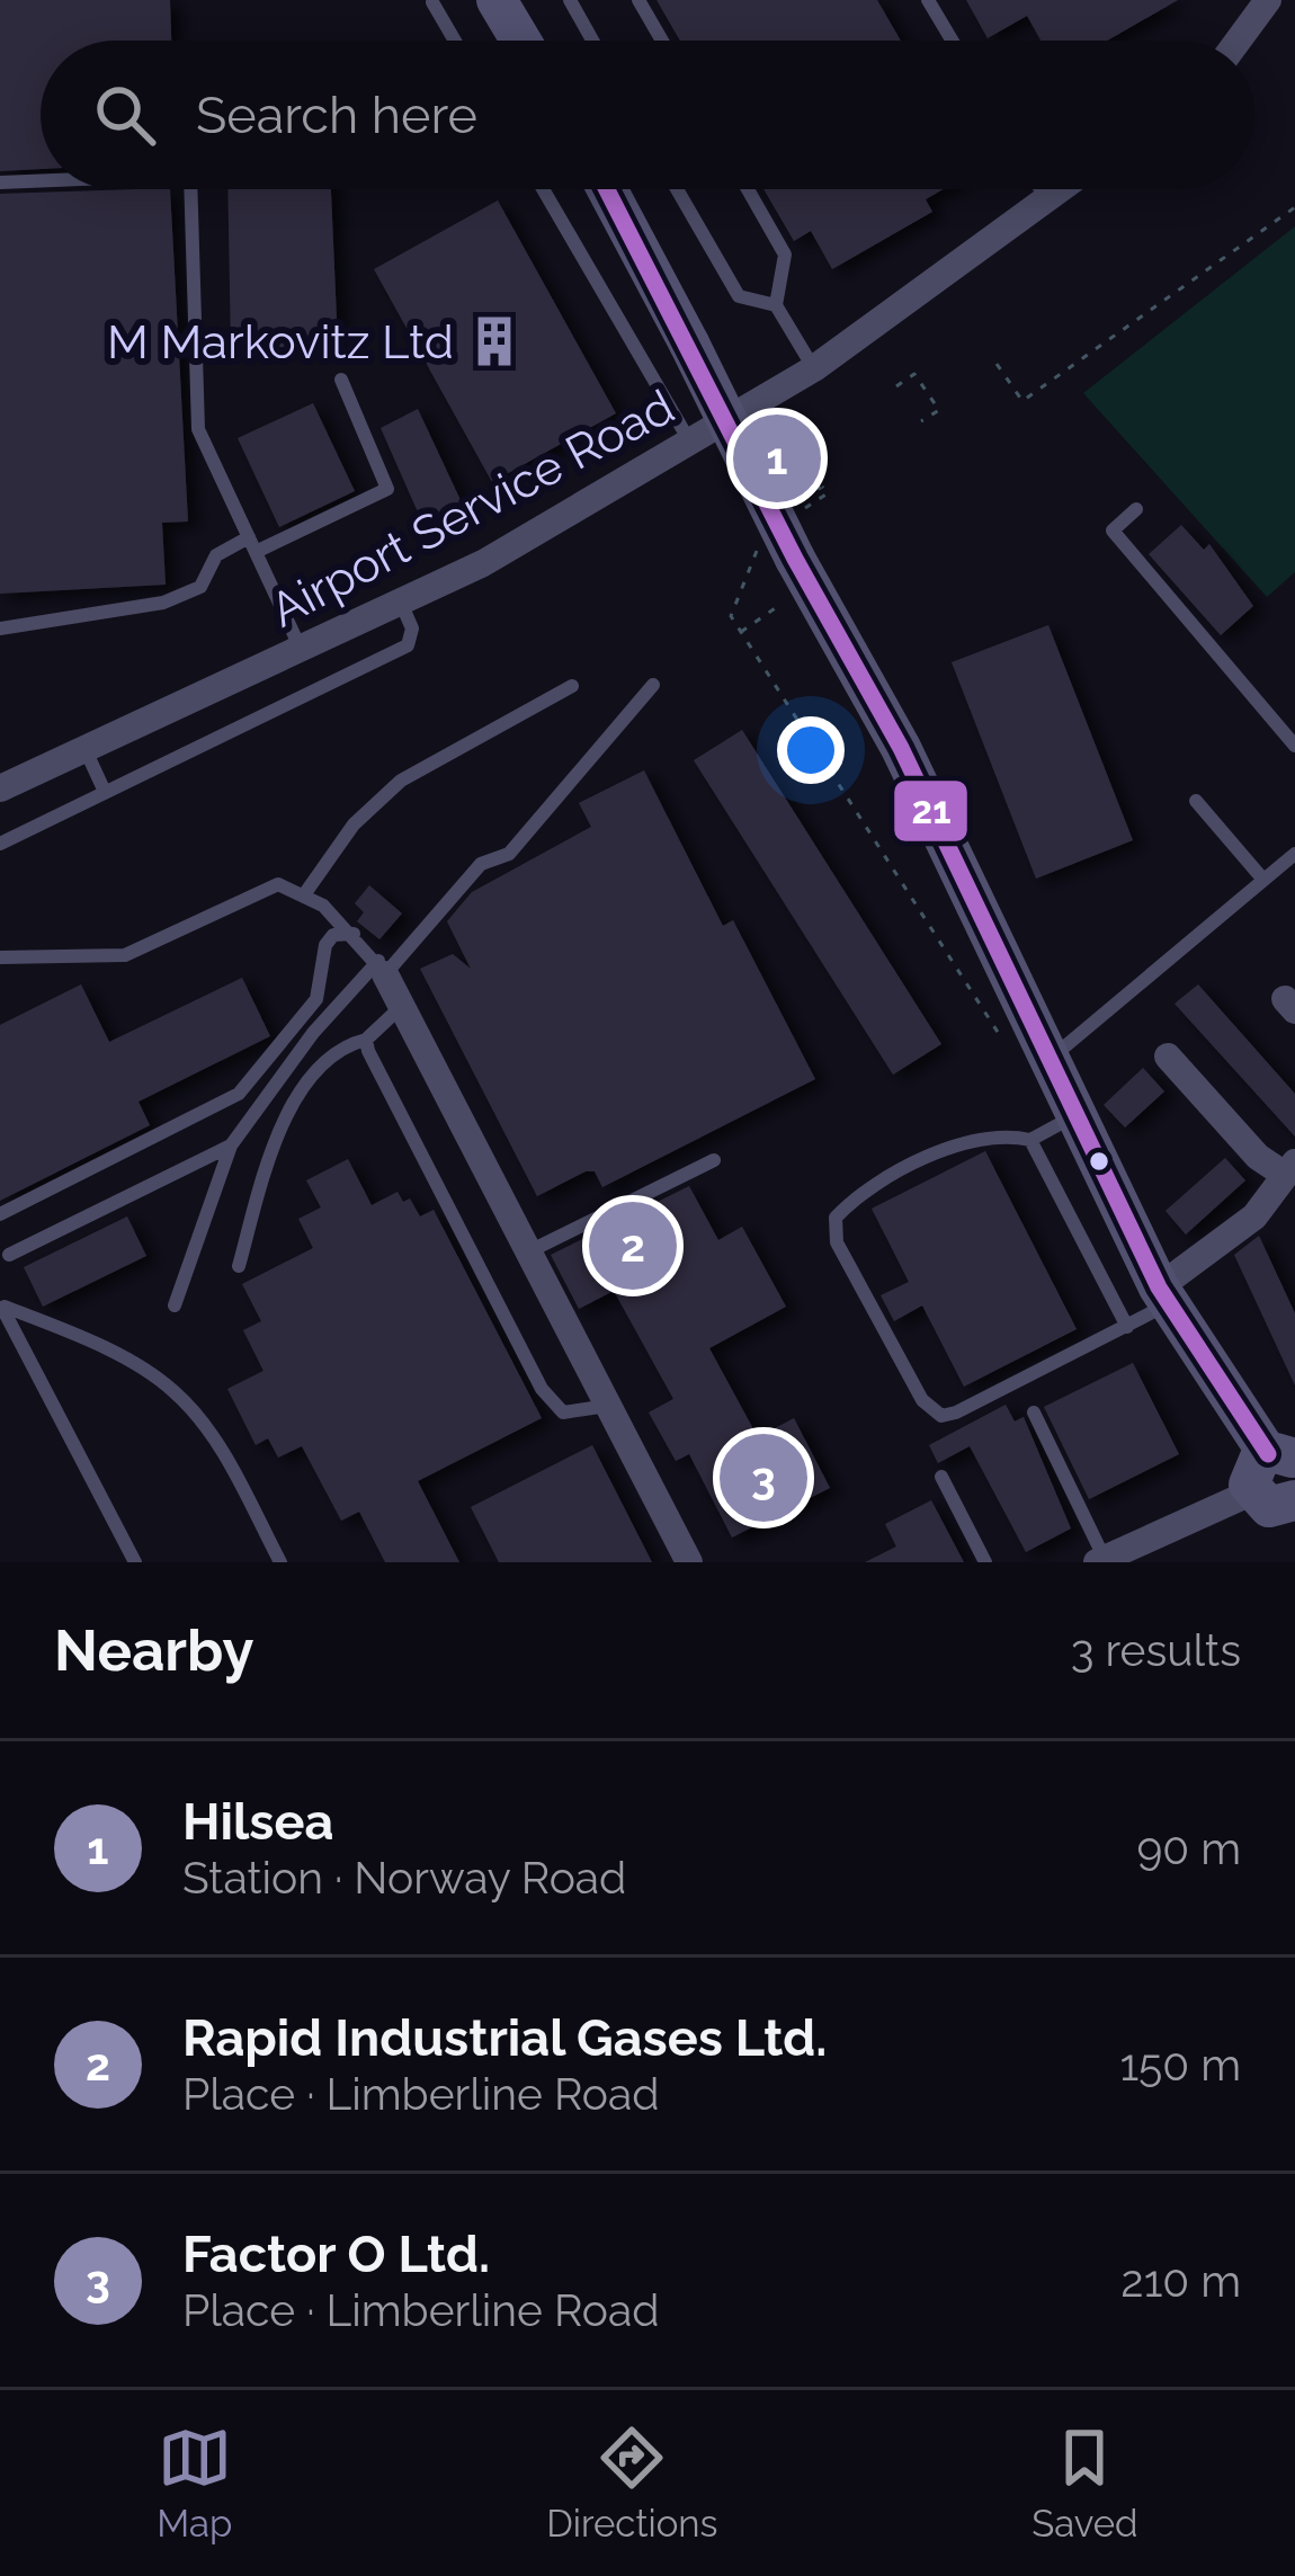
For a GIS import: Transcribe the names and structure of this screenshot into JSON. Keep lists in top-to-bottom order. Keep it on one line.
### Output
{"streets":{"street":["Airport Service Road"]},"places":{"building":["M Markovitz Ltd"]},"lines":["transit line 21"],"page":{"search":"Search here","pins":["1","2","3"],"heading":["Nearby","3 results"],"list":[{"mark":"1","name":"Hilsea","note":"Station · Norway Road","value":"90 m"},{"mark":"2","name":"Rapid Industrial Gases Ltd.","note":"Place · Limberline Road","value":"150 m"},{"mark":"3","name":"Factor O Ltd.","note":"Place · Limberline Road","value":"210 m"}],"nav":["Map","Directions","Saved"]}}
